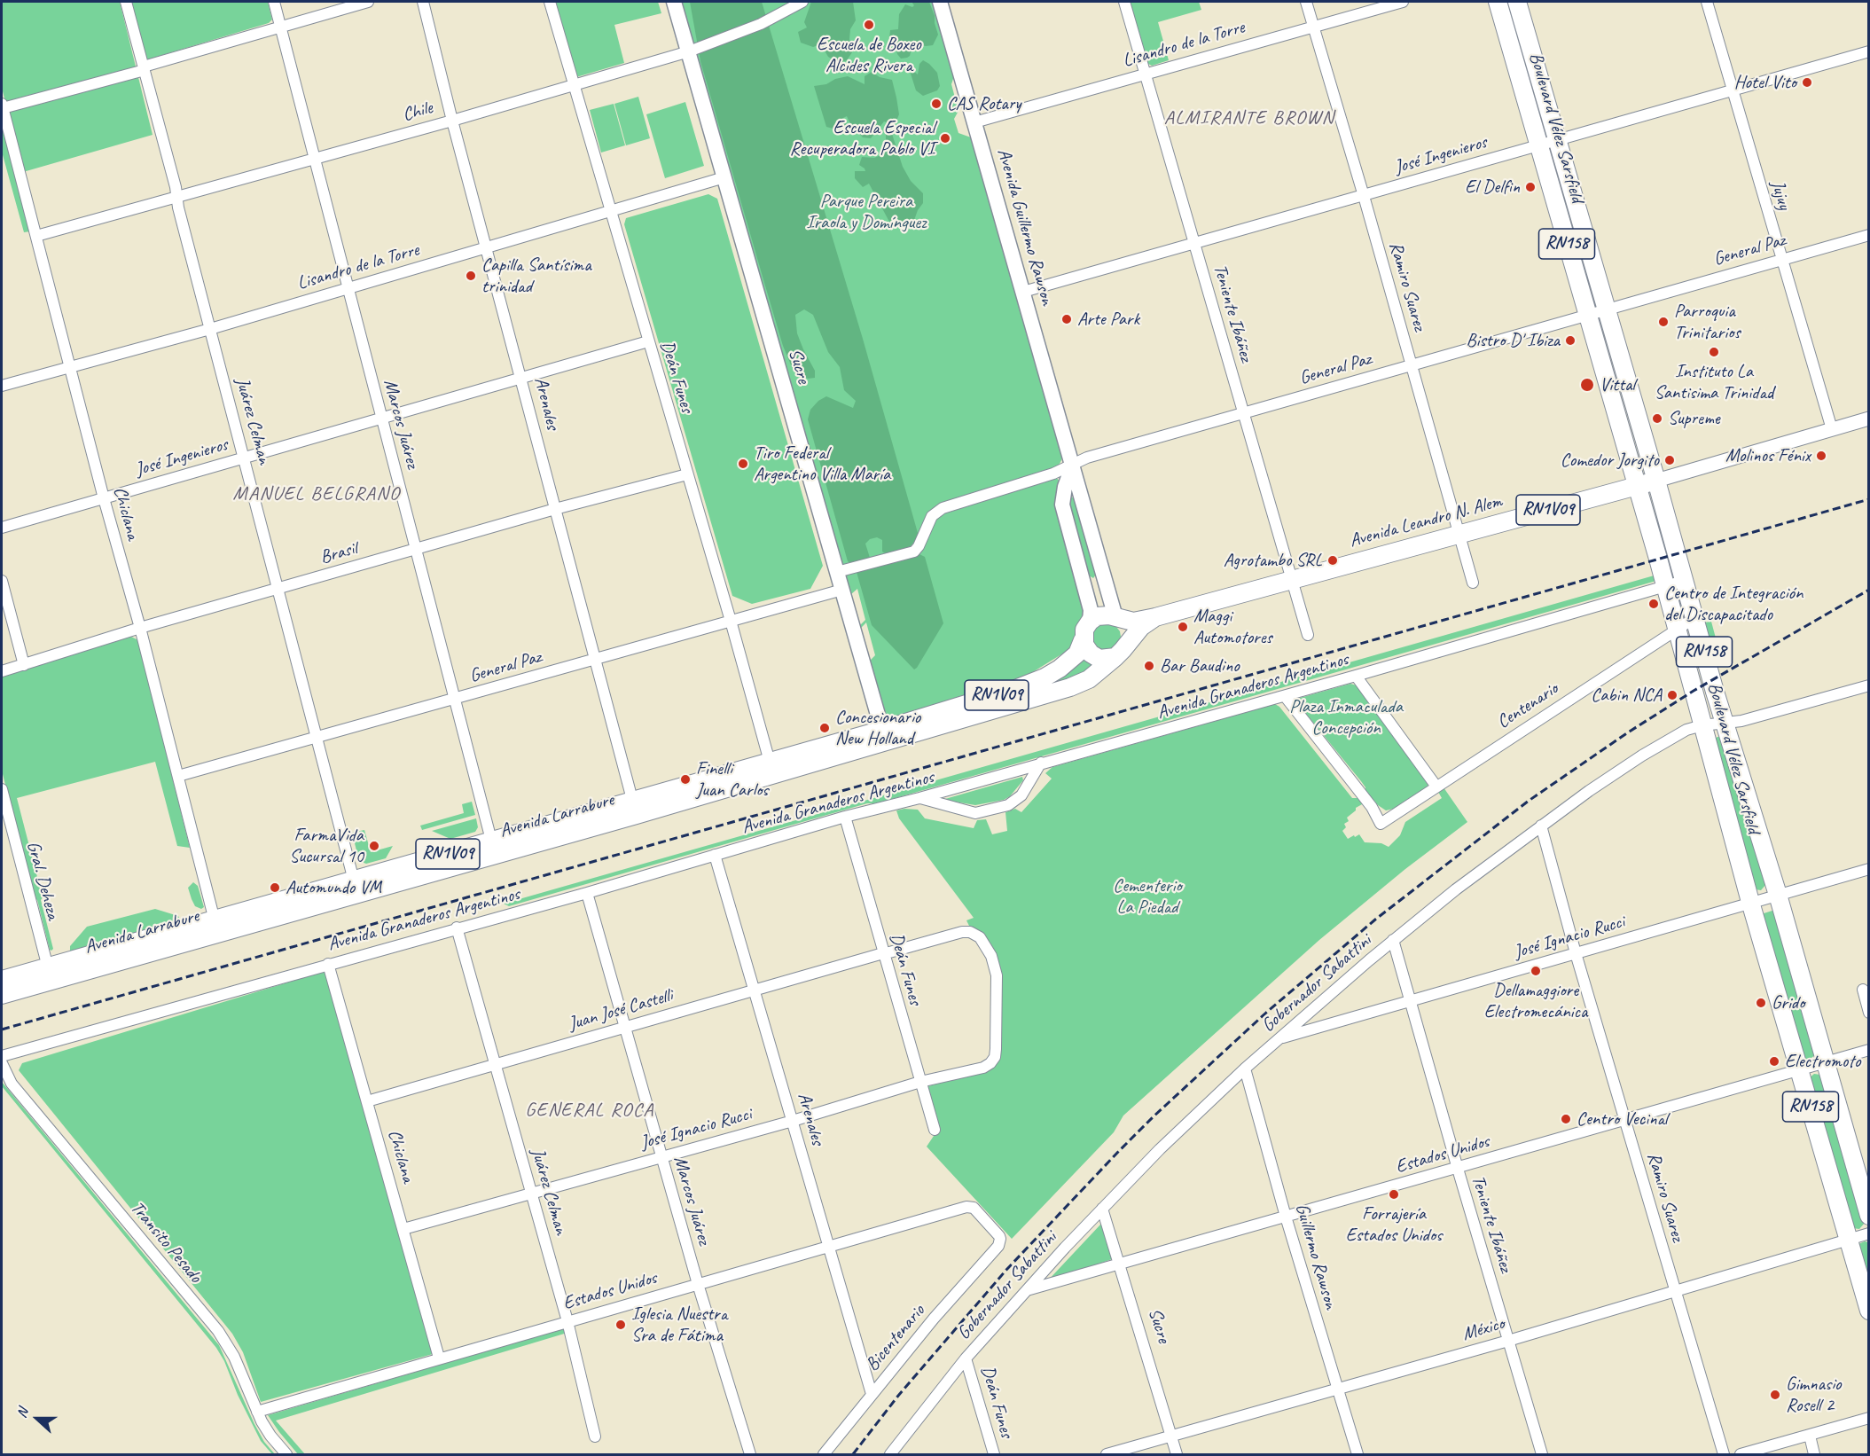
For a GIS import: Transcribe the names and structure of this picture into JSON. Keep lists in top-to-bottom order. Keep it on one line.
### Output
{"streets":{"main road":["Boulevard Vélez Sarsfield","Avenida Guillermo Rawson","RN158","Sucre","RN1V09","Avenida Leandro N. Alem","Avenida Larrabure"],"street":["Lisandro de la Torre","Chile","José Ingenieros","Jujuy","General Paz","Ramiro Suarez","Teniente Ibáñez","Deán Funes","Arenales","Juárez Celman","Marcos Juárez","Chiclana","Brasil","Avenida Granaderos Argentinos","Centenario","Gral. Deheza","José Ignacio Rucci","Gobernador Sabattini","Juan José Castelli","Estados Unidos","Transito Pesado","Guillermo Rawson","México","Bicentenario"]},"crossings":[["Lisandro de la Torre","Avenida Guillermo Rawson"],["Lisandro de la Torre","Ramiro Suarez"],["Lisandro de la Torre","Teniente Ibáñez"],["Lisandro de la Torre","Sucre"],["Lisandro de la Torre","Deán Funes"],["Lisandro de la Torre","Arenales"],["Lisandro de la Torre","Juárez Celman"],["Lisandro de la Torre","Marcos Juárez"],["Lisandro de la Torre","Chiclana"],["Chile","Sucre"],["Chile","Deán Funes"],["Chile","Arenales"],["Chile","Juárez Celman"],["Chile","Marcos Juárez"],["Chile","Chiclana"],["Boulevard Vélez Sarsfield","José Ingenieros"],["Boulevard Vélez Sarsfield","General Paz"],["Boulevard Vélez Sarsfield","Avenida Leandro N. Alem"],["Boulevard Vélez Sarsfield","Avenida Granaderos Argentinos"],["Boulevard Vélez Sarsfield","Centenario"],["Boulevard Vélez Sarsfield","José Ignacio Rucci"],["Boulevard Vélez Sarsfield","Gobernador Sabattini"],["Boulevard Vélez Sarsfield","Estados Unidos"],["Boulevard Vélez Sarsfield","México"],["José Ingenieros","Jujuy"],["José Ingenieros","Avenida Guillermo Rawson"],["José Ingenieros","Ramiro Suarez"],["José Ingenieros","Teniente Ibáñez"],["José Ingenieros","Deán Funes"],["José Ingenieros","Arenales"],["José Ingenieros","Juárez Celman"],["José Ingenieros","Marcos Juárez"],["José Ingenieros","Chiclana"],["Jujuy","General Paz"],["Jujuy","Avenida Leandro N. Alem"],["Avenida Guillermo Rawson","General Paz"],["Avenida Guillermo Rawson","RN1V09"],["Avenida Guillermo Rawson","Avenida Leandro N. Alem"],["Avenida Guillermo Rawson","Avenida Larrabure"],["General Paz","Ramiro Suarez"],["General Paz","Teniente Ibáñez"],["General Paz","Sucre"],["General Paz","Deán Funes"],["General Paz","Arenales"],["General Paz","Juárez Celman"],["General Paz","Marcos Juárez"],["General Paz","Chiclana"],["Ramiro Suarez","Avenida Leandro N. Alem"],["Ramiro Suarez","José Ignacio Rucci"],["Ramiro Suarez","Gobernador Sabattini"],["Ramiro Suarez","Estados Unidos"],["Ramiro Suarez","México"],["Teniente Ibáñez","Avenida Leandro N. Alem"],["Teniente Ibáñez","José Ignacio Rucci"],["Teniente Ibáñez","Gobernador Sabattini"],["Teniente Ibáñez","Estados Unidos"],["Teniente Ibáñez","México"],["Sucre","Avenida Larrabure"],["Sucre","Gobernador Sabattini"],["Sucre","Estados Unidos"],["Sucre","México"],["Deán Funes","Brasil"],["Deán Funes","Avenida Granaderos Argentinos"],["Deán Funes","Avenida Larrabure"],["Deán Funes","José Ignacio Rucci"],["Deán Funes","Gobernador Sabattini"],["Deán Funes","Juan José Castelli"],["Arenales","Brasil"],["Arenales","Avenida Granaderos Argentinos"],["Arenales","Avenida Larrabure"],["Arenales","José Ignacio Rucci"],["Arenales","Juan José Castelli"],["Arenales","Estados Unidos"],["Arenales","Bicentenario"],["Juárez Celman","Brasil"],["Juárez Celman","Avenida Granaderos Argentinos"],["Juárez Celman","Avenida Larrabure"],["Juárez Celman","José Ignacio Rucci"],["Juárez Celman","Juan José Castelli"],["Juárez Celman","Estados Unidos"],["Marcos Juárez","Brasil"],["Marcos Juárez","Avenida Granaderos Argentinos"],["Marcos Juárez","Avenida Larrabure"],["Marcos Juárez","José Ignacio Rucci"],["Marcos Juárez","Juan José Castelli"],["Marcos Juárez","Estados Unidos"],["RN1V09","Avenida Leandro N. Alem"],["RN1V09","Avenida Larrabure"],["Chiclana","Brasil"],["Chiclana","Avenida Granaderos Argentinos"],["Chiclana","Avenida Larrabure"],["Chiclana","José Ignacio Rucci"],["Chiclana","Juan José Castelli"],["Chiclana","Estados Unidos"],["Avenida Leandro N. Alem","Avenida Larrabure"],["Avenida Granaderos Argentinos","Centenario"],["Avenida Larrabure","Gral. Deheza"],["José Ignacio Rucci","Gobernador Sabattini"],["José Ignacio Rucci","Juan José Castelli"],["Gobernador Sabattini","Estados Unidos"],["Gobernador Sabattini","Guillermo Rawson"],["Estados Unidos","Transito Pesado"],["Estados Unidos","Guillermo Rawson"],["Estados Unidos","Bicentenario"],["Guillermo Rawson","México"]],"districts":["ALMIRANTE BROWN","MANUEL BELGRANO","GENERAL ROCA"],"parks":["Parque Pereira Iraola y Domínguez","Plaza Inmaculada Concepción","Cementerio La Piedad"],"places":["Escuela de Boxeo Alcides Rivera","Hotel Vito","CAS Rotary","Escuela Especial Recuperadora Pablo VI","El Delfin","Capilla Santísima trinidad","Arte Park","Parroquia Trinitarios","Bistro D' Ibiza","Instituto La Santisima Trinidad","Vittal","Supreme","Molinos Fénix","Comedor Jorgito","Tiro Federal Argentino Villa María","Agrotambo SRL","Centro de Integración del Discapacitado","Maggi Automotores","Bar Baudino","Cabin NCA","Concesionario New Holland","Finelli Juan Carlos","FarmaVida Sucursal 10","Automundo VM","Dellamaggiore Electromecánica","Grido","Electromoto","Centro Vecinal","Forrajería Estados Unidos","Iglesia Nuestra Sra de Fátima","Gimnasio Rosell 2"],"north":"left"}
